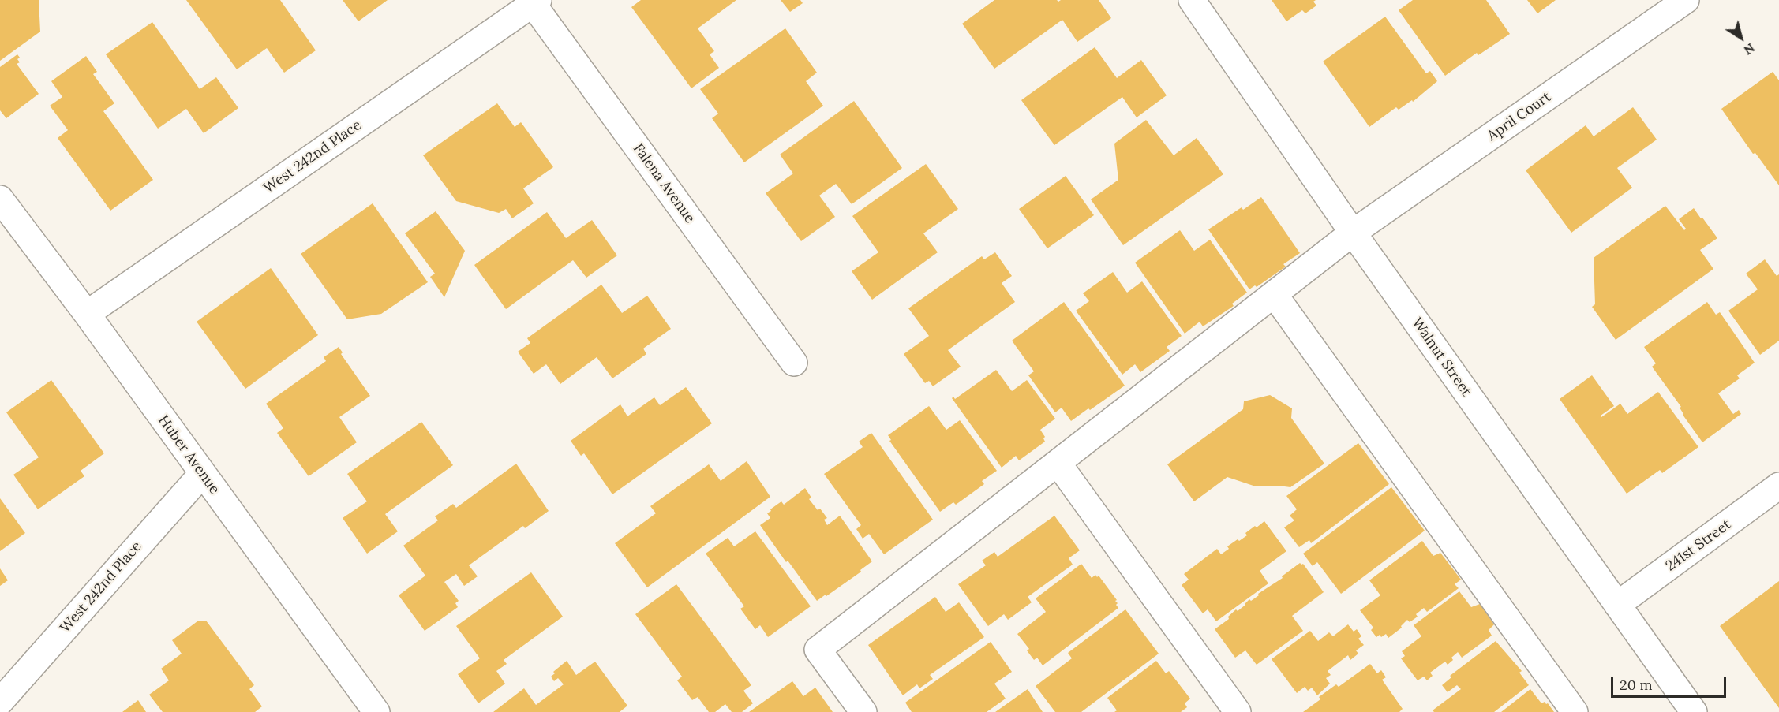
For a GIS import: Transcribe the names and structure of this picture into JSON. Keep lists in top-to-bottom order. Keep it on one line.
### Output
{"streets":{"street":["April Court","West 242nd Place","Falena Avenue","Walnut Street","Huber Avenue","241st Street"]},"crossings":[["April Court","Walnut Street"],["West 242nd Place","Falena Avenue"],["West 242nd Place","Huber Avenue"],["Walnut Street","241st Street"]],"scale_bar":"20 m","north":"bottom right"}
